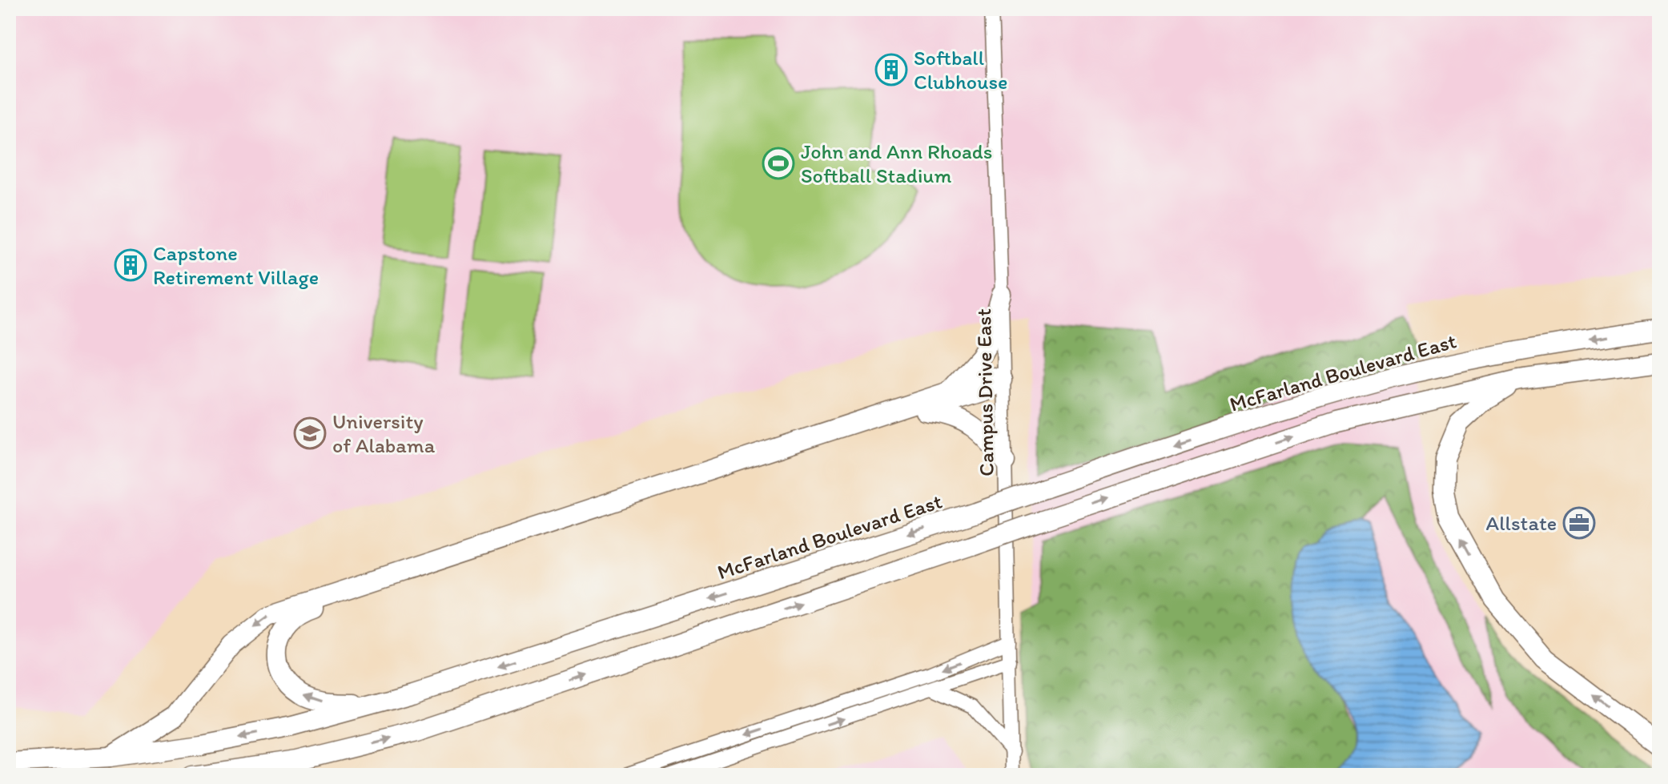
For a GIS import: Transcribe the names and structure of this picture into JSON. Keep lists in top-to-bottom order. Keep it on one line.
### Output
{"streets":{"highway":["McFarland Boulevard East"],"street":["Campus Drive East"]},"places":{"building":["Softball Clubhouse","Capstone Retirement Village"],"sports":["John and Ann Rhoads Softball Stadium"],"school or university":["University of Alabama"],"office":["Allstate"]}}
